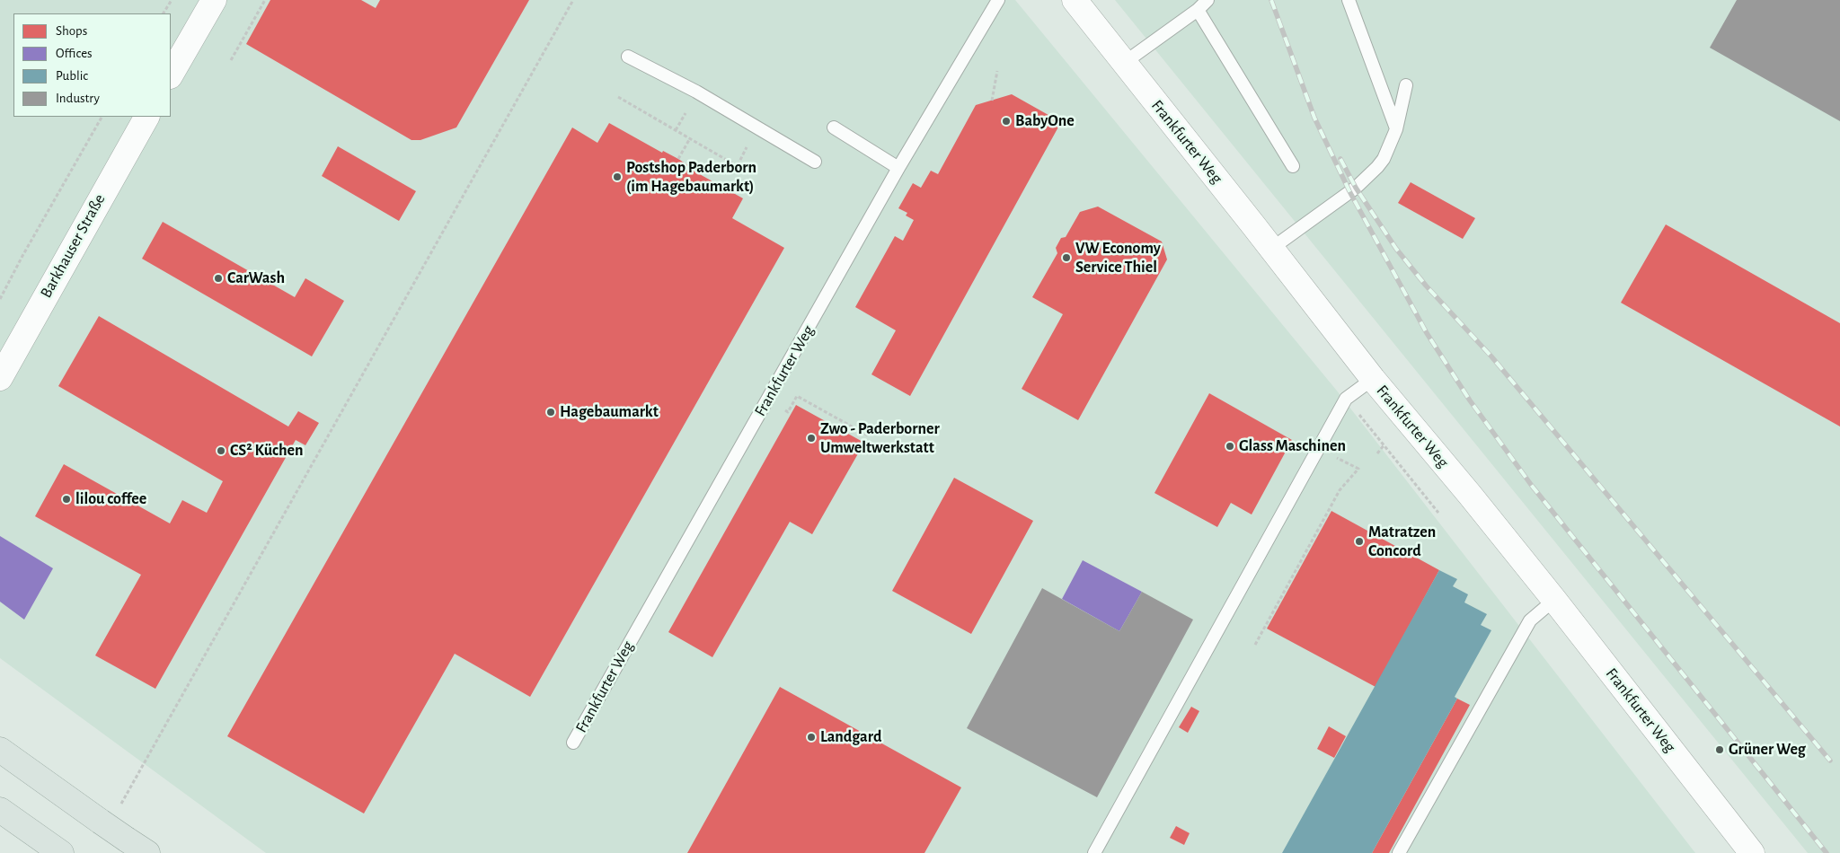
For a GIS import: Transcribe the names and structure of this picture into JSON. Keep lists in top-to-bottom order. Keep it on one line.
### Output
{"streets":{"main road":["Frankfurter Weg","Barkhauser Straße"]},"places":["BabyOne","Postshop Paderborn (im Hagebaumarkt)","VW Economy Service Thiel","CarWash","Hagebaumarkt","Zwo - Paderborner Umweltwerkstatt","Glass Maschinen","CS² Küchen","lilou coffee","Matratzen Concord","Landgard","Grüner Weg"],"legend":["Shops","Offices","Public","Industry"]}
